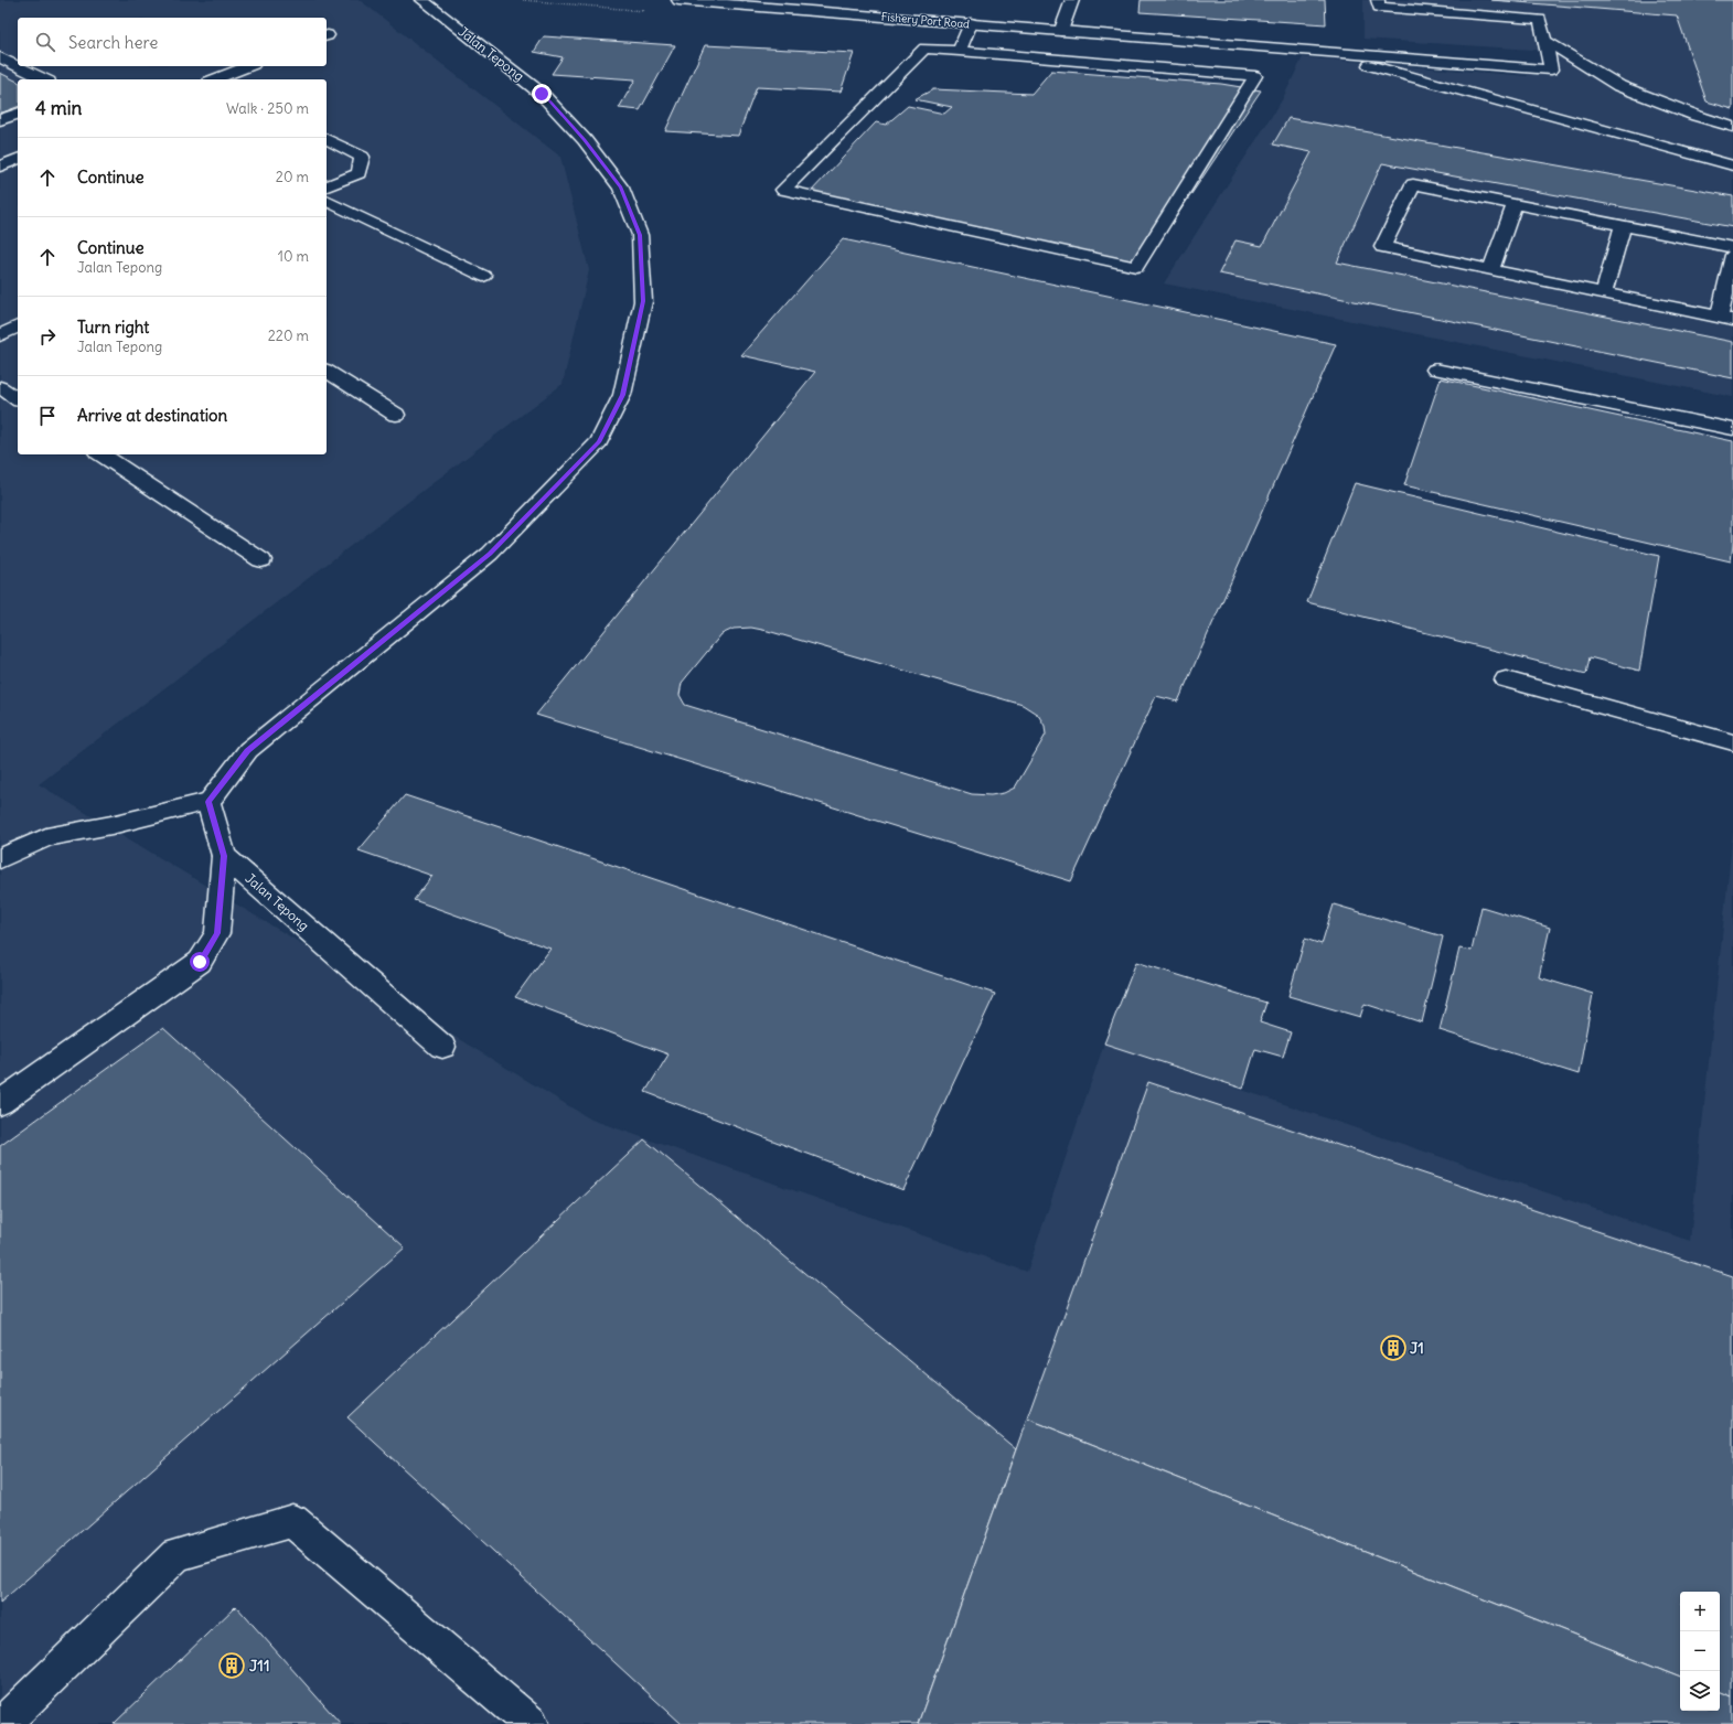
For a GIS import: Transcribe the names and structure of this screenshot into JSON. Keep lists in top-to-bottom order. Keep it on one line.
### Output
{"streets":{"street":["Fishery Port Road","Jalan Tepong"]},"places":{"building":["J1","J11"]},"page":{"search":"Search here","heading":["4 min","Walk · 250 m"],"list":[["Continue","20 m"],["Continue","Jalan Tepong","10 m"],["Turn right","Jalan Tepong","220 m"],"Arrive at destination"],"map_buttons":["+","−"]}}
